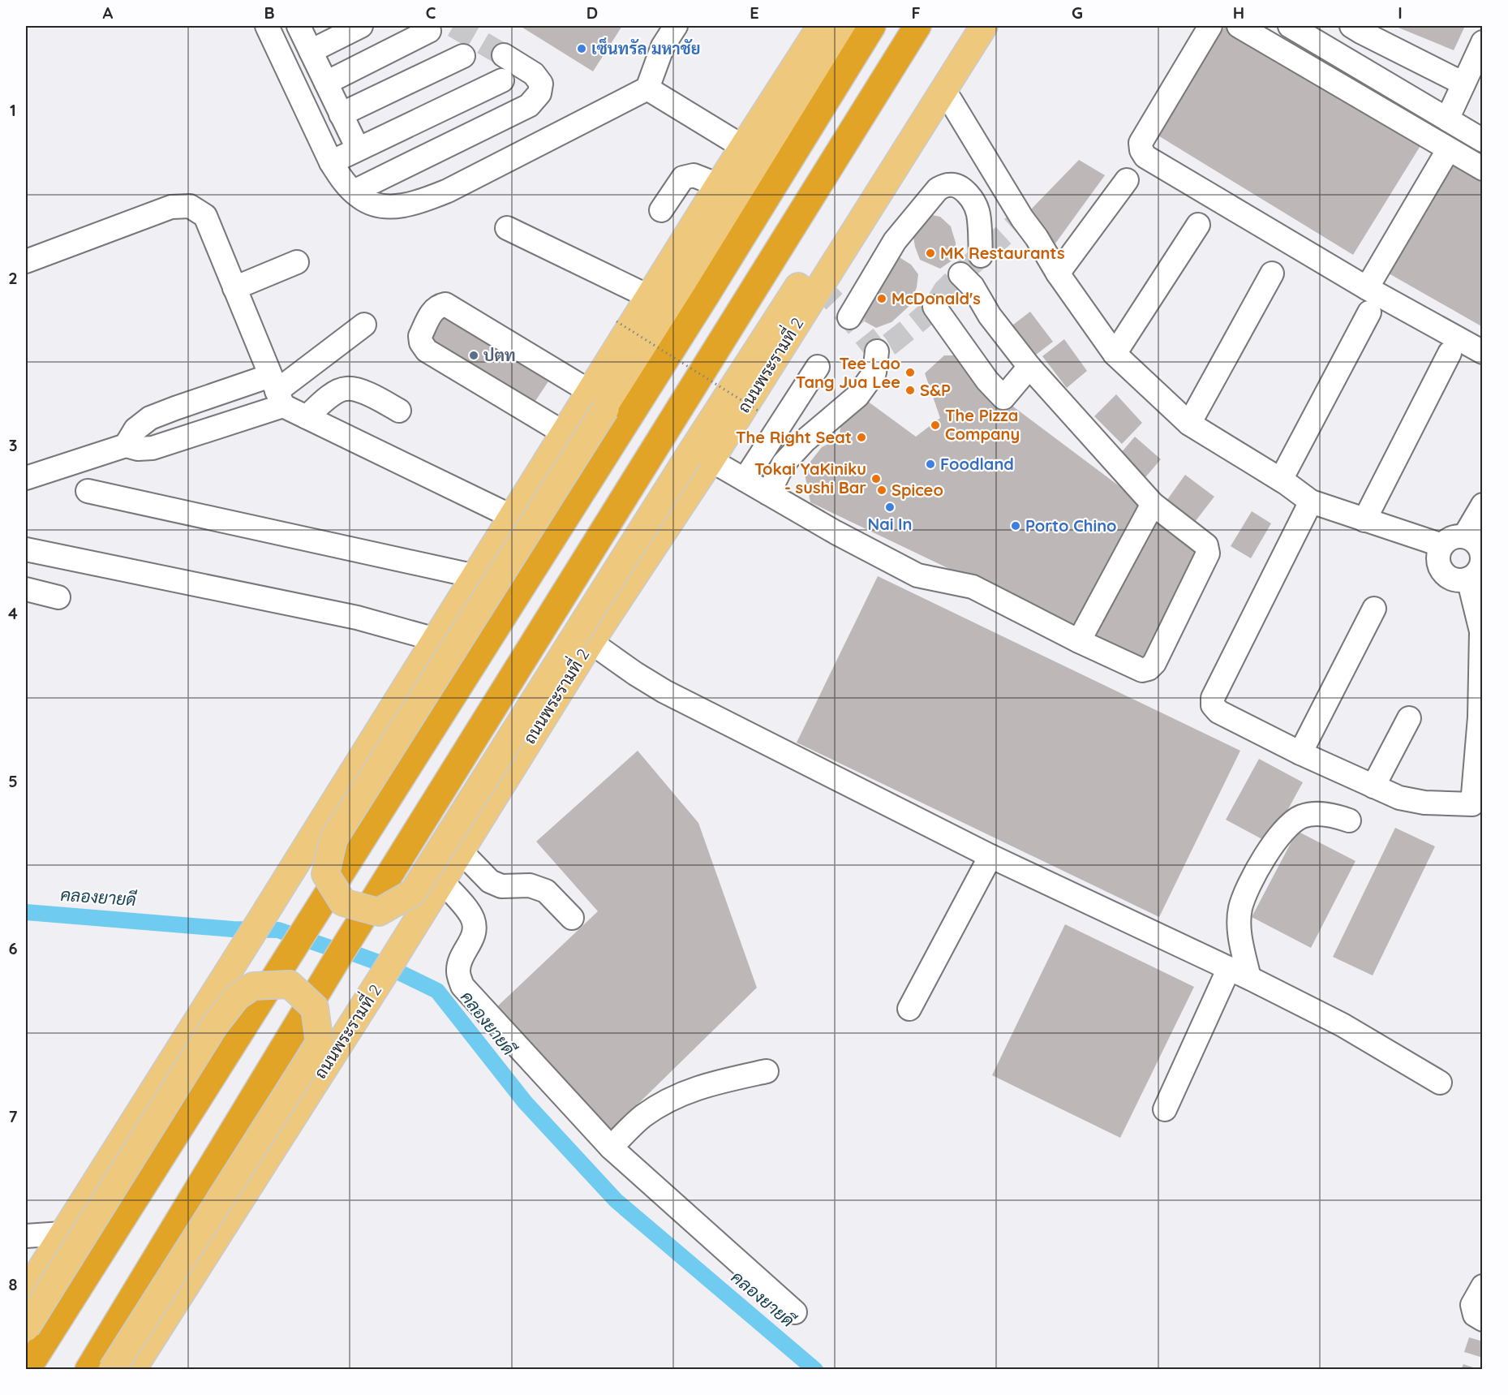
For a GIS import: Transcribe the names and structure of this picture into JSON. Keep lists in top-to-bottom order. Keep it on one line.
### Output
{"streets":{"main road":["ถนนพระรามที่ 2"]},"water":["คลองยายดี"],"places":["เซ็นทรัล มหาชัย","MK Restaurants","McDonald's","ปตท","Tee Lao Tang Jua Lee","S&P","The Pizza Company","The Right Seat","Foodland","Tokai YaKiniku - sushi Bar","Spiceo","Nai In","Porto Chino"],"grid":{"columns":["A","B","C","D","E","F","G","H","I"],"rows":["1","2","3","4","5","6","7","8"]}}
